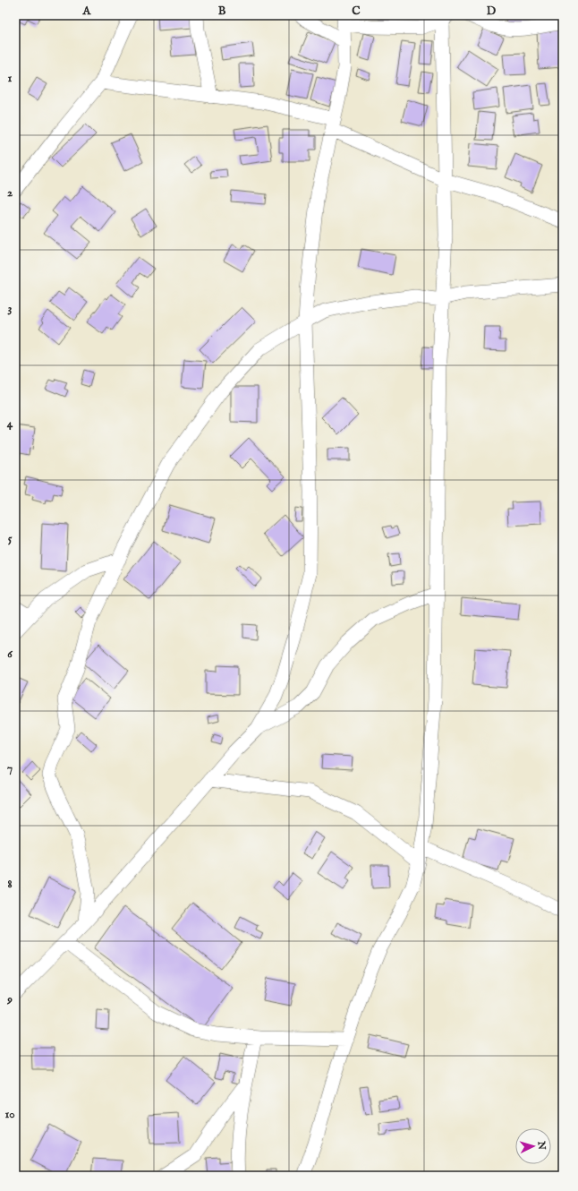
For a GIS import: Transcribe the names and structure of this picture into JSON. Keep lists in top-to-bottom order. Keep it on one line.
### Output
{"north":"right","grid":{"columns":["A","B","C","D"],"rows":["1","2","3","4","5","6","7","8","9","10"]}}
